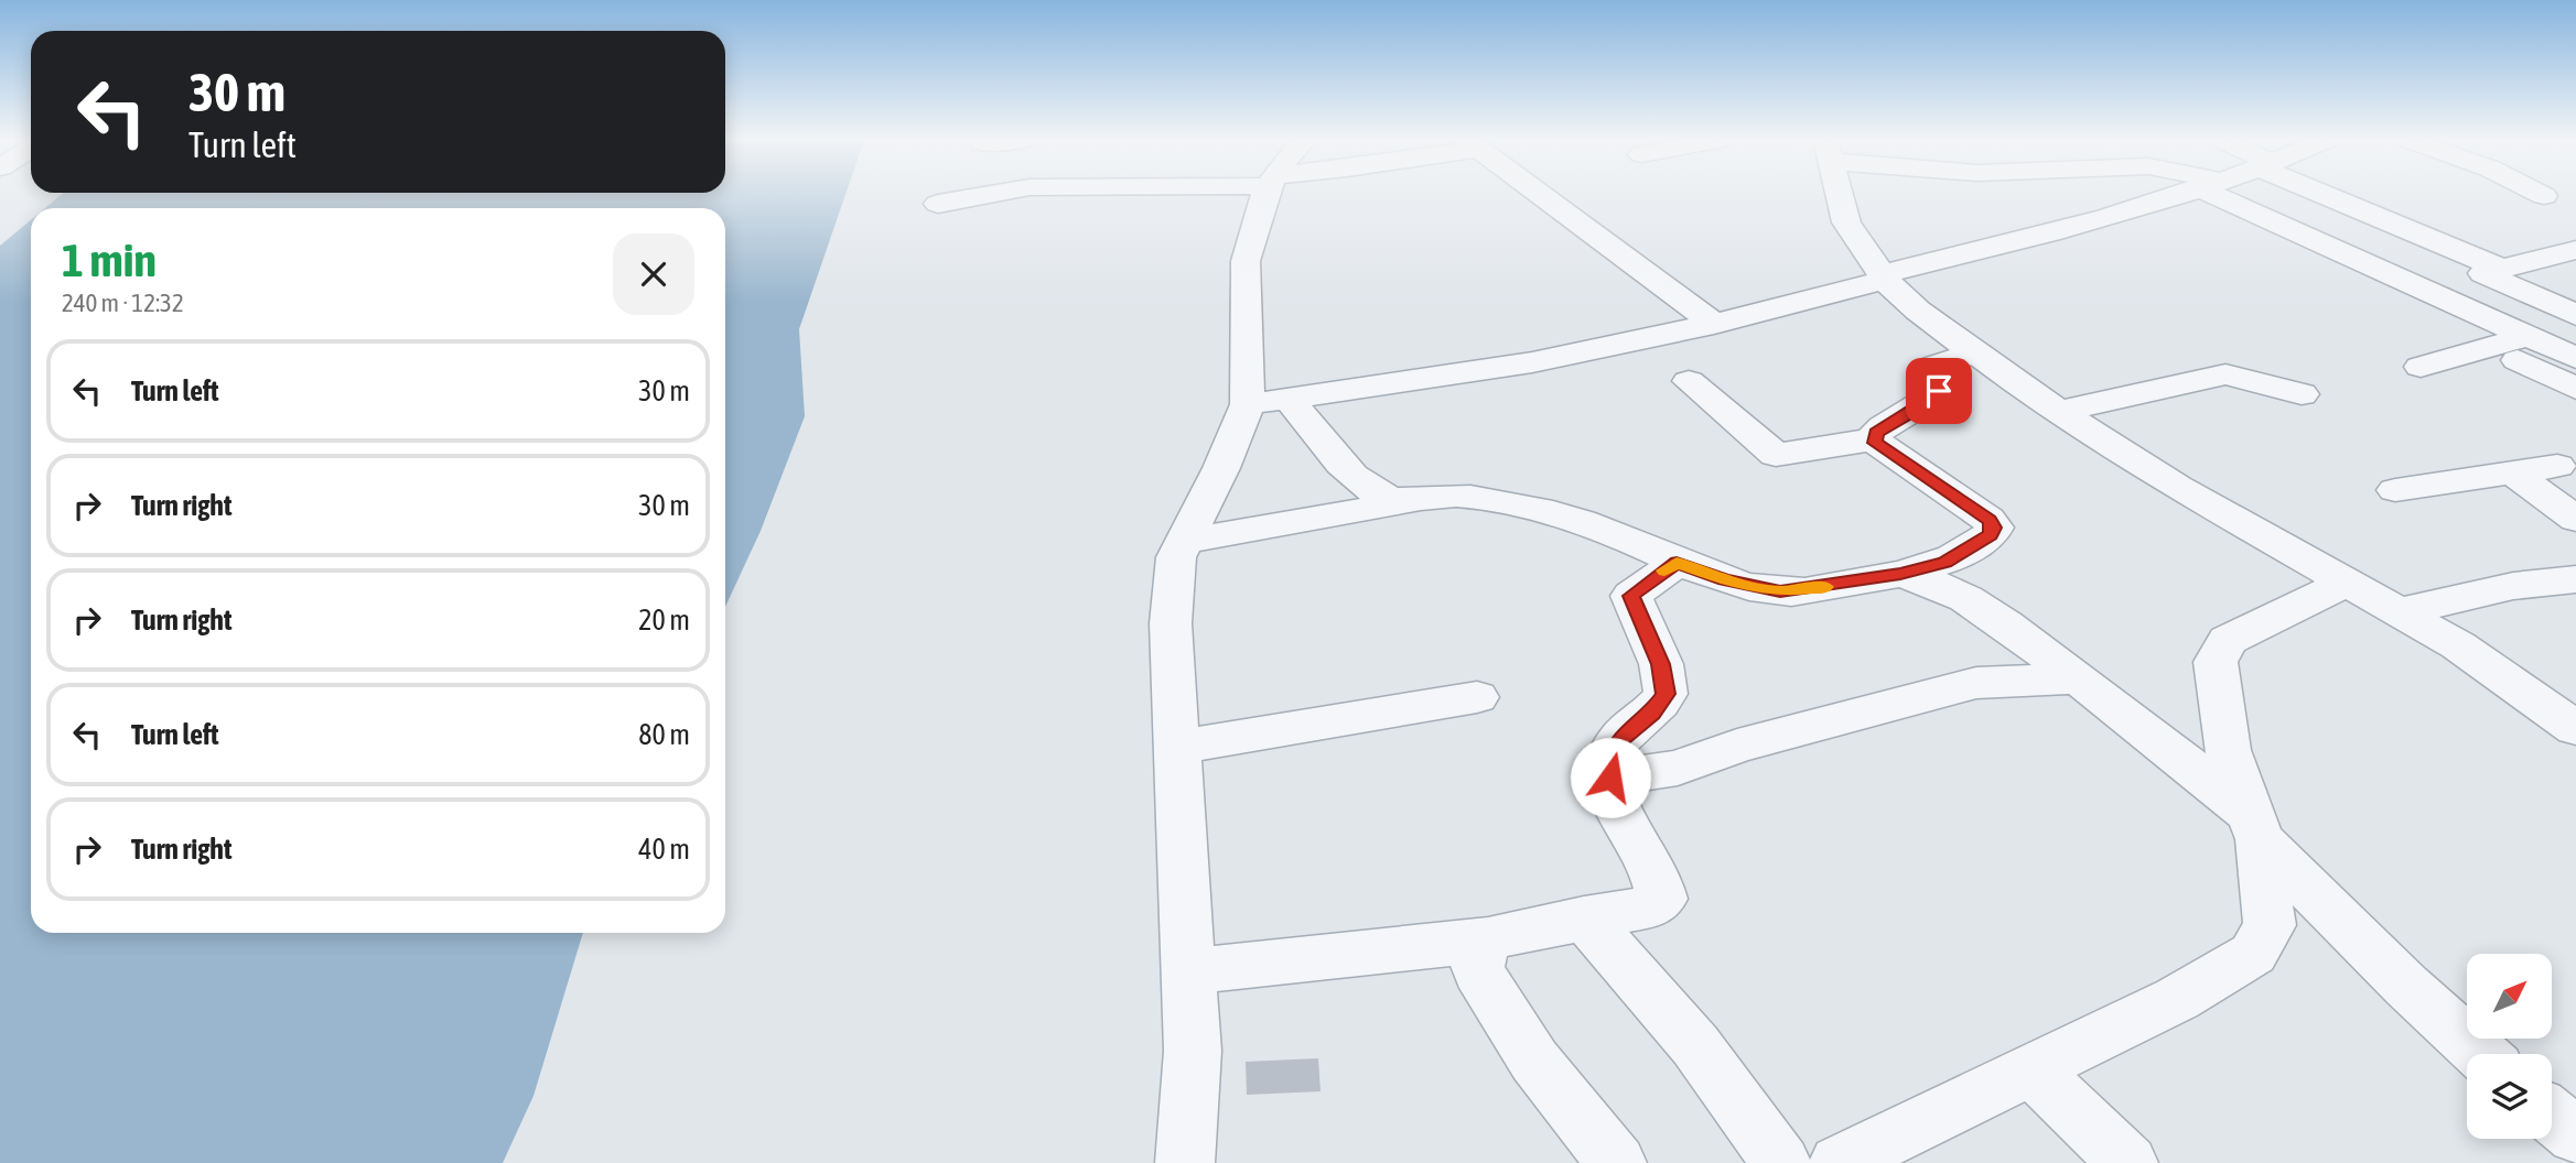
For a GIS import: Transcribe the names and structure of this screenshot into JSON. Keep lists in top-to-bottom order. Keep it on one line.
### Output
{"north":"top right","page":{"turn":["30 m","Turn left"],"heading":["1 min","240 m · 12:32"],"list":[{"name":"Turn left","value":"30 m"},{"name":"Turn right","value":"30 m"},{"name":"Turn right","value":"20 m"},{"name":"Turn left","value":"80 m"},{"name":"Turn right","value":"40 m"}]}}
